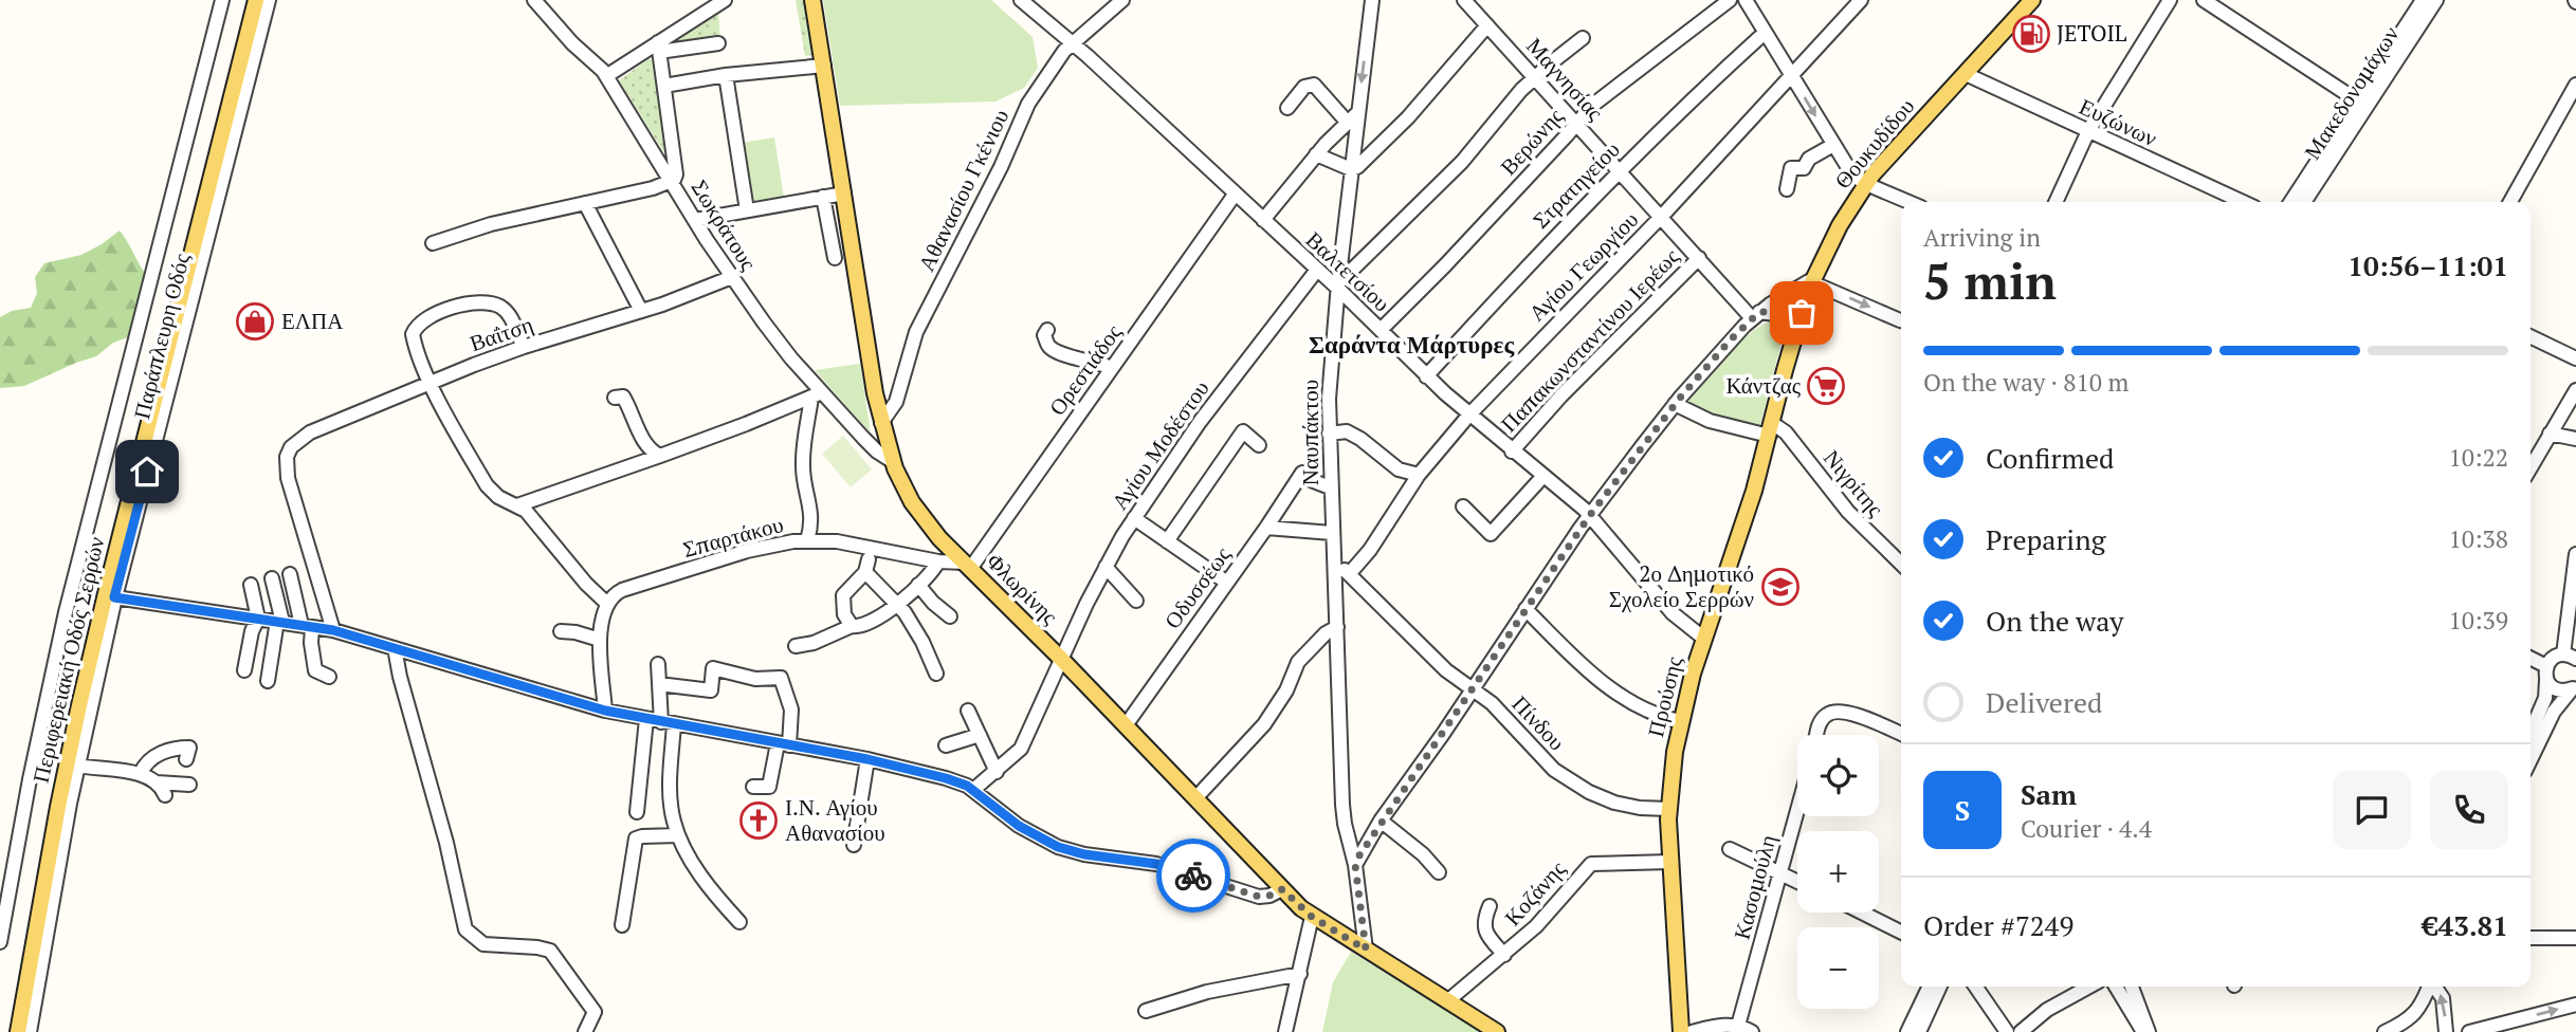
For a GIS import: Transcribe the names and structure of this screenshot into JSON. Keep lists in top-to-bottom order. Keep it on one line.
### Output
{"streets":{"main road":["Θουκυδίδου","Φλωρίνης","Περιφερειακή Οδός Σερρών","Προύσης"],"street":["Μαγνησίας","Μακεδονομάχων","Ευζώνων","Βερώνης","Στρατηγείου","Αθανασίου Γκένιου","Σωκράτους","Αγίου Γεωργίου","Βαλτετσίου","Βαΐτση","Παράπλευρη Οδός","Παπακωνσταντίνου Ιερέως","Ορεστιάδος","Ναυπάκτου","Αγίου Μοδέστου","Νιγρίτης","Σπαρτάκου","Οδυσσέως","Πίνδου","Κασομούλη","Κοζάνης"]},"crossings":[["Μαγνησίας","Βερώνης"],["Μαγνησίας","Θουκυδίδου"],["Μαγνησίας","Στρατηγείου"],["Μαγνησίας","Αγίου Γεωργίου"],["Μαγνησίας","Παπακωνσταντίνου Ιερέως"],["Ευζώνων","Θουκυδίδου"],["Βερώνης","Βαλτετσίου"],["Θουκυδίδου","Προύσης"],["Στρατηγείου","Βαλτετσίου"],["Αθανασίου Γκένιου","Βαλτετσίου"],["Αθανασίου Γκένιου","Φλωρίνης"],["Σωκράτους","Βαΐτση"],["Σωκράτους","Φλωρίνης"],["Αγίου Γεωργίου","Βαλτετσίου"],["Αγίου Γεωργίου","Πίνδου"],["Βαλτετσίου","Παπακωνσταντίνου Ιερέως"],["Βαλτετσίου","Ορεστιάδος"],["Βαλτετσίου","Ναυπάκτου"],["Βαλτετσίου","Αγίου Μοδέστου"],["Βαλτετσίου","Προύσης"],["Ορεστιάδος","Σπαρτάκου"],["Ορεστιάδος","Φλωρίνης"],["Ναυπάκτου","Οδυσσέως"],["Ναυπάκτου","Φλωρίνης"],["Ναυπάκτου","Πίνδου"],["Αγίου Μοδέστου","Φλωρίνης"],["Νιγρίτης","Προύσης"],["Σπαρτάκου","Φλωρίνης"],["Οδυσσέως","Φλωρίνης"],["Φλωρίνης","Κοζάνης"],["Προύσης","Πίνδου"],["Προύσης","Κοζάνης"]],"districts":["Σαράντα Μάρτυρες"],"places":{"fuel station":["JETOIL"],"shop":["ΕΛΠΑ"],"supermarket":["Κάντζας"],"school or university":["2ο Δημοτικό Σχολείο Σερρών"],"church":["Ι.Ν. Αγίου Αθανασίου"]},"page":{"heading":["5 min","Arriving in","10:56–11:01"],"panel":["Sam","Courier · 4.4","Order #7249","€43.81"],"bar":"On the way · 810 m","list":[["Confirmed","10:22"],["Preparing","10:38"],["On the way","10:39"],"Delivered"],"map_buttons":["+","−"],"round":"S"}}
